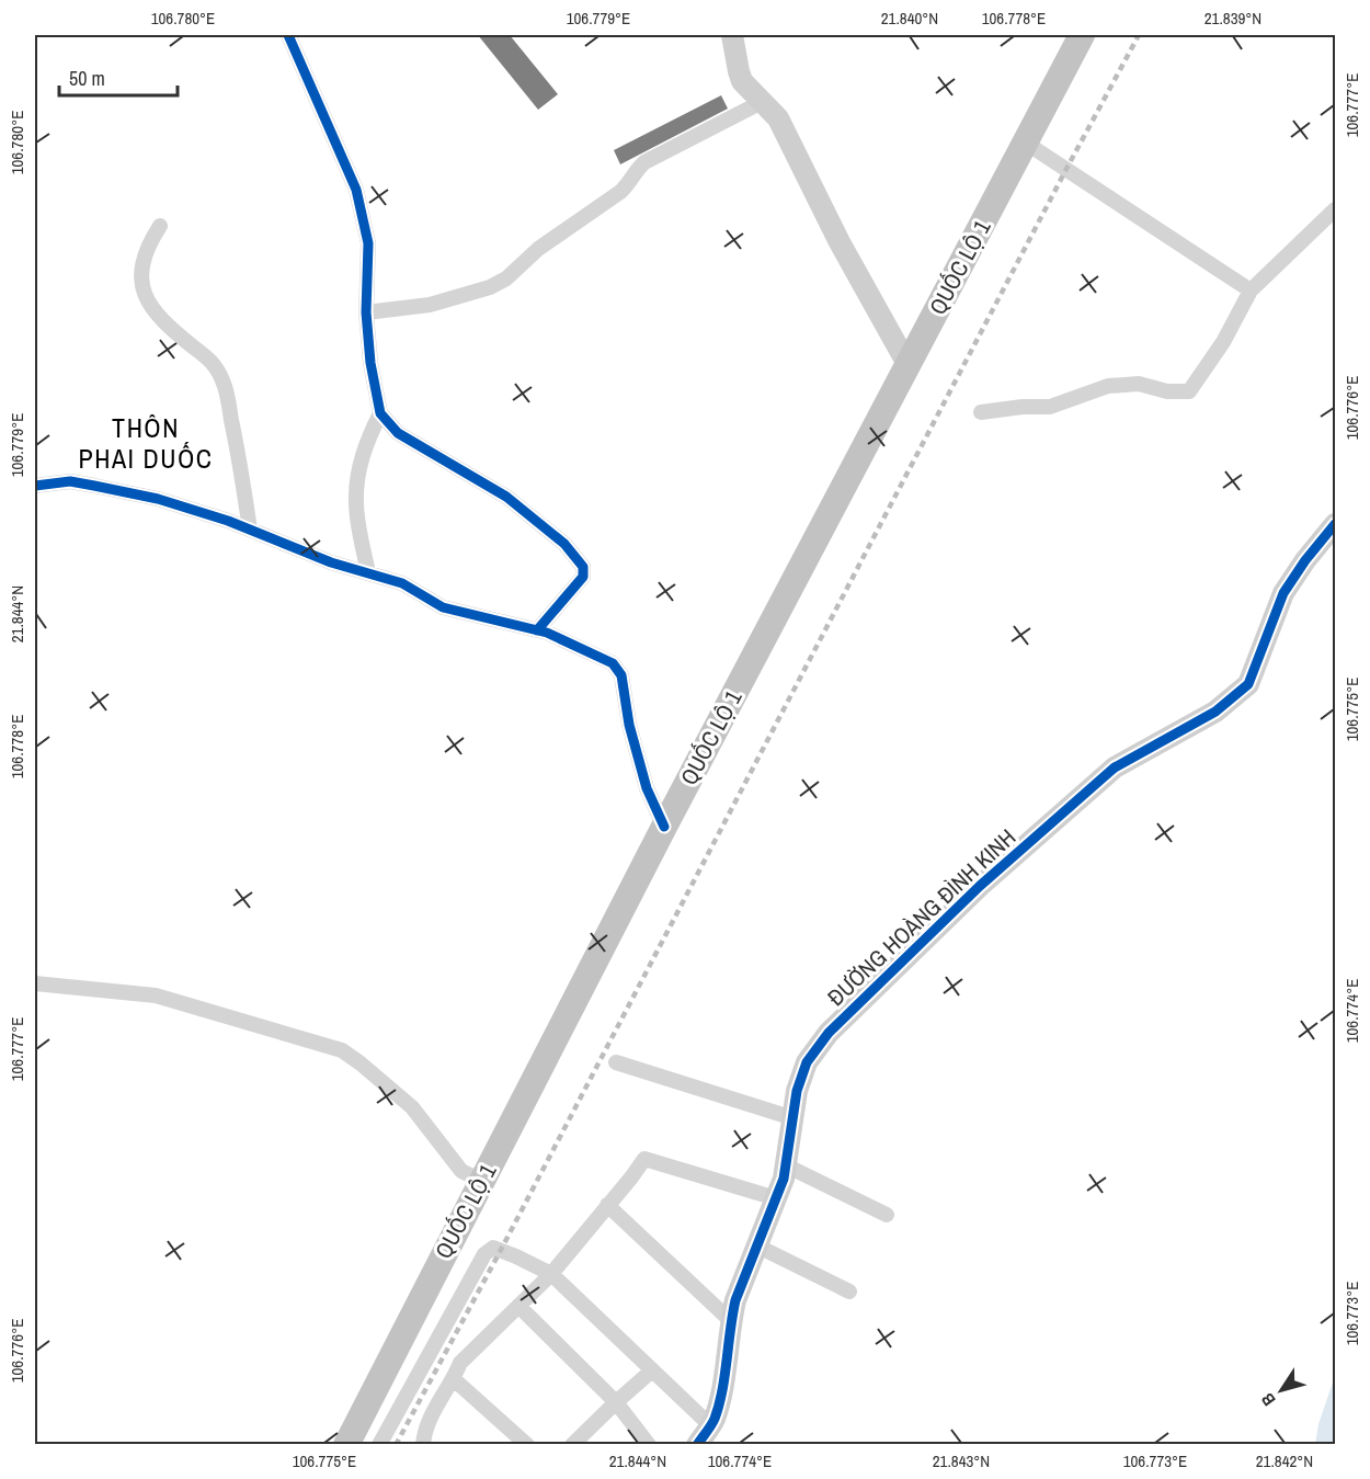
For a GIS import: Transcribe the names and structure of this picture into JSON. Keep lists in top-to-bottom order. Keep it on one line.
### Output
{"streets":{"highway":["QUỐC LỘ 1"],"street":["ĐƯỜNG HOÀNG ĐÌNH KINH"]},"districts":["THÔN PHAI DUỐC"],"scale_bar":"50 m","north":"bottom left","coordinates":["106.780°E","106.779°E","21.840°N","106.778°E","21.839°N","106.777°E","106.776°E","21.844°N","106.775°E","106.774°E","106.773°E","21.843°N","21.842°N"]}
